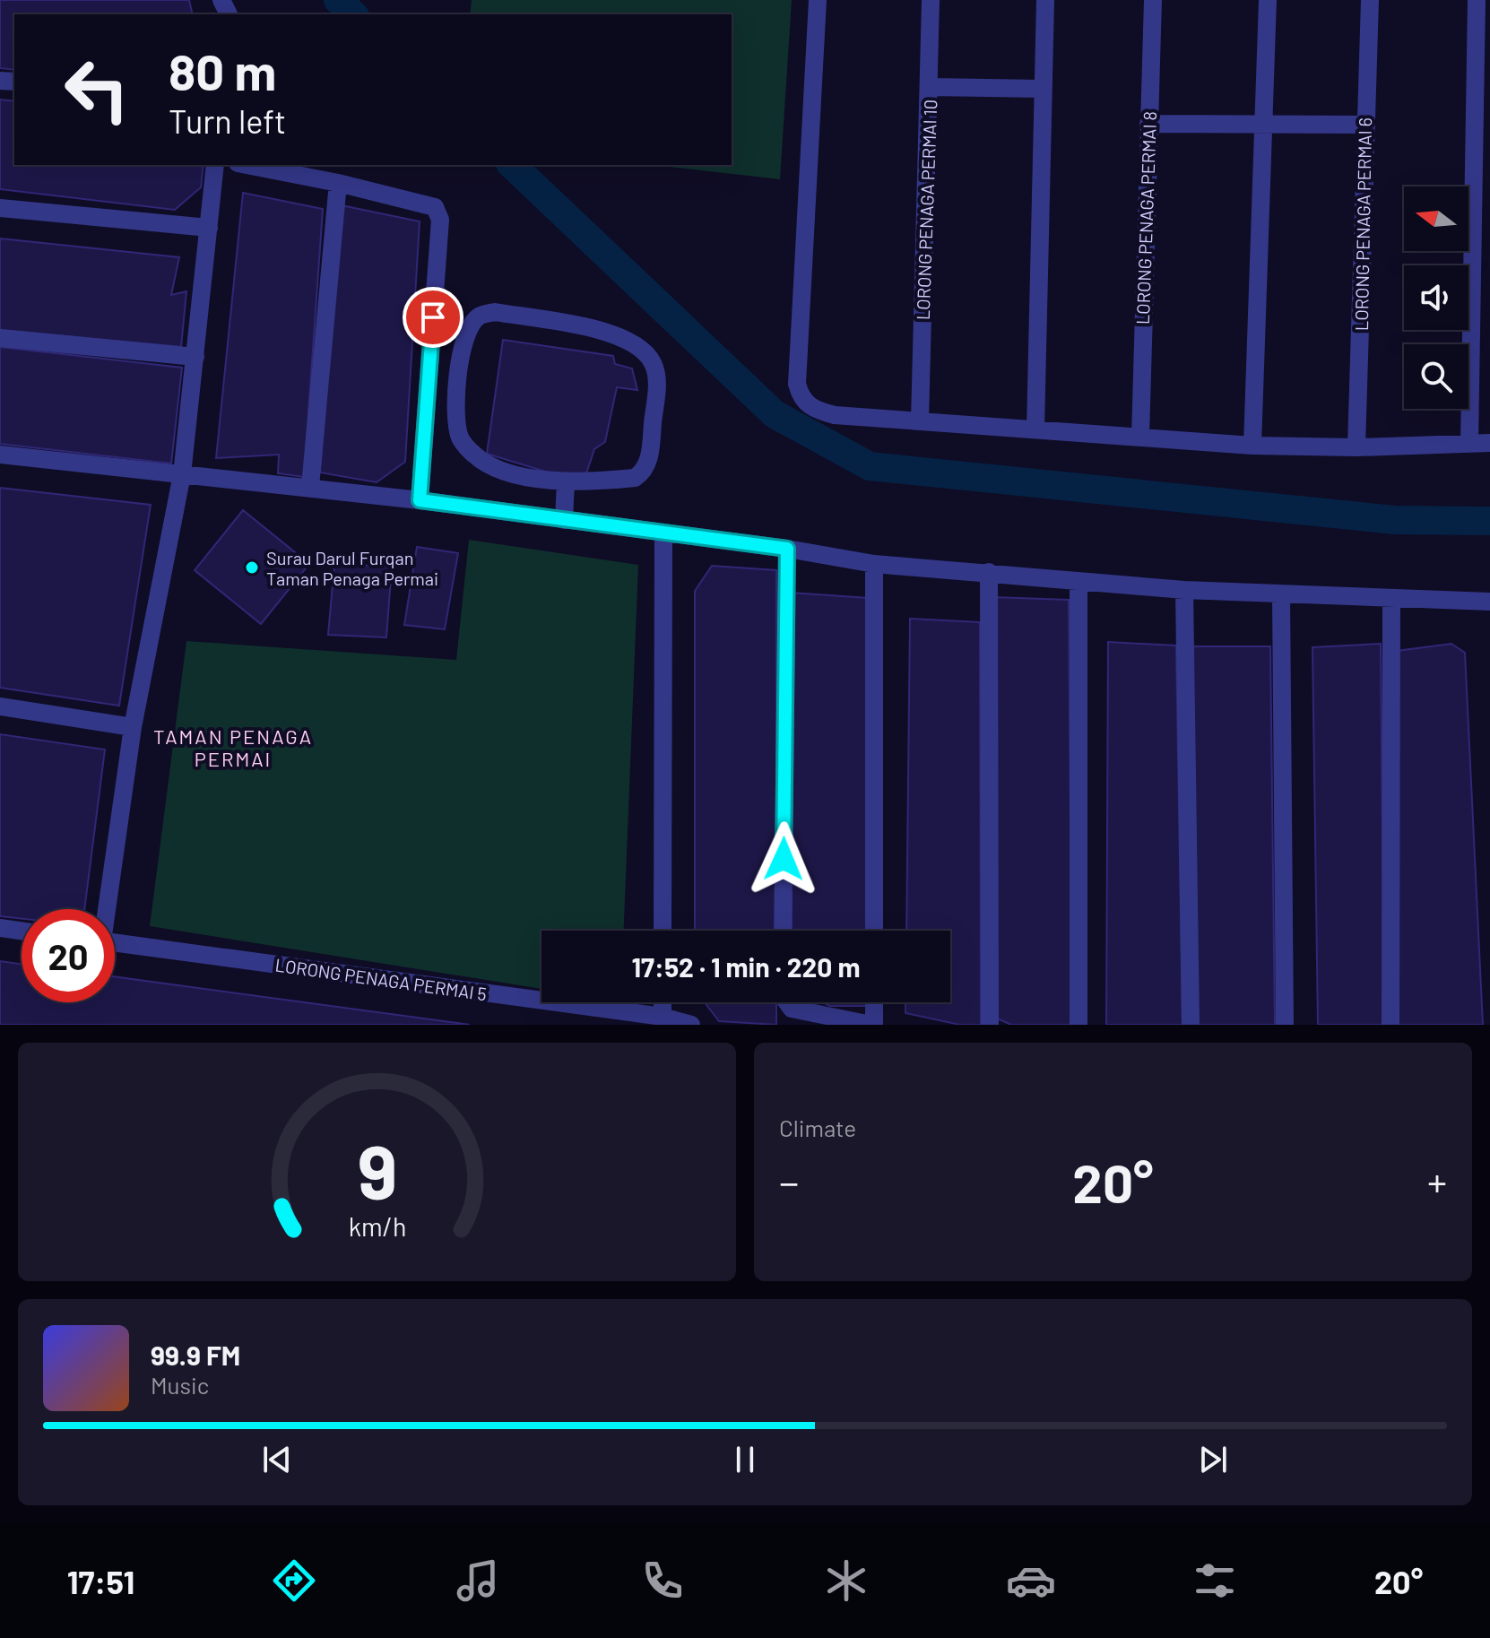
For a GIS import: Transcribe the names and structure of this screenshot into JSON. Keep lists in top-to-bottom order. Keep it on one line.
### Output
{"streets":{"street":["LORONG PENAGA PERMAI 10","LORONG PENAGA PERMAI 8","LORONG PENAGA PERMAI 6","LORONG PENAGA PERMAI 5"]},"districts":["TAMAN PENAGA PERMAI"],"places":["Surau Darul Furqan Taman Penaga Permai"],"north":"left","page":{"turn":["80 m","Turn left"],"limit":"20","trip":"17:52 · 1 min · 220 m","tile":"Climate","heat":["−","20°","+"],"song":["99.9 FM","Music"],"tabs":["17:51","20°"],"gauge":["9","km/h"]}}
